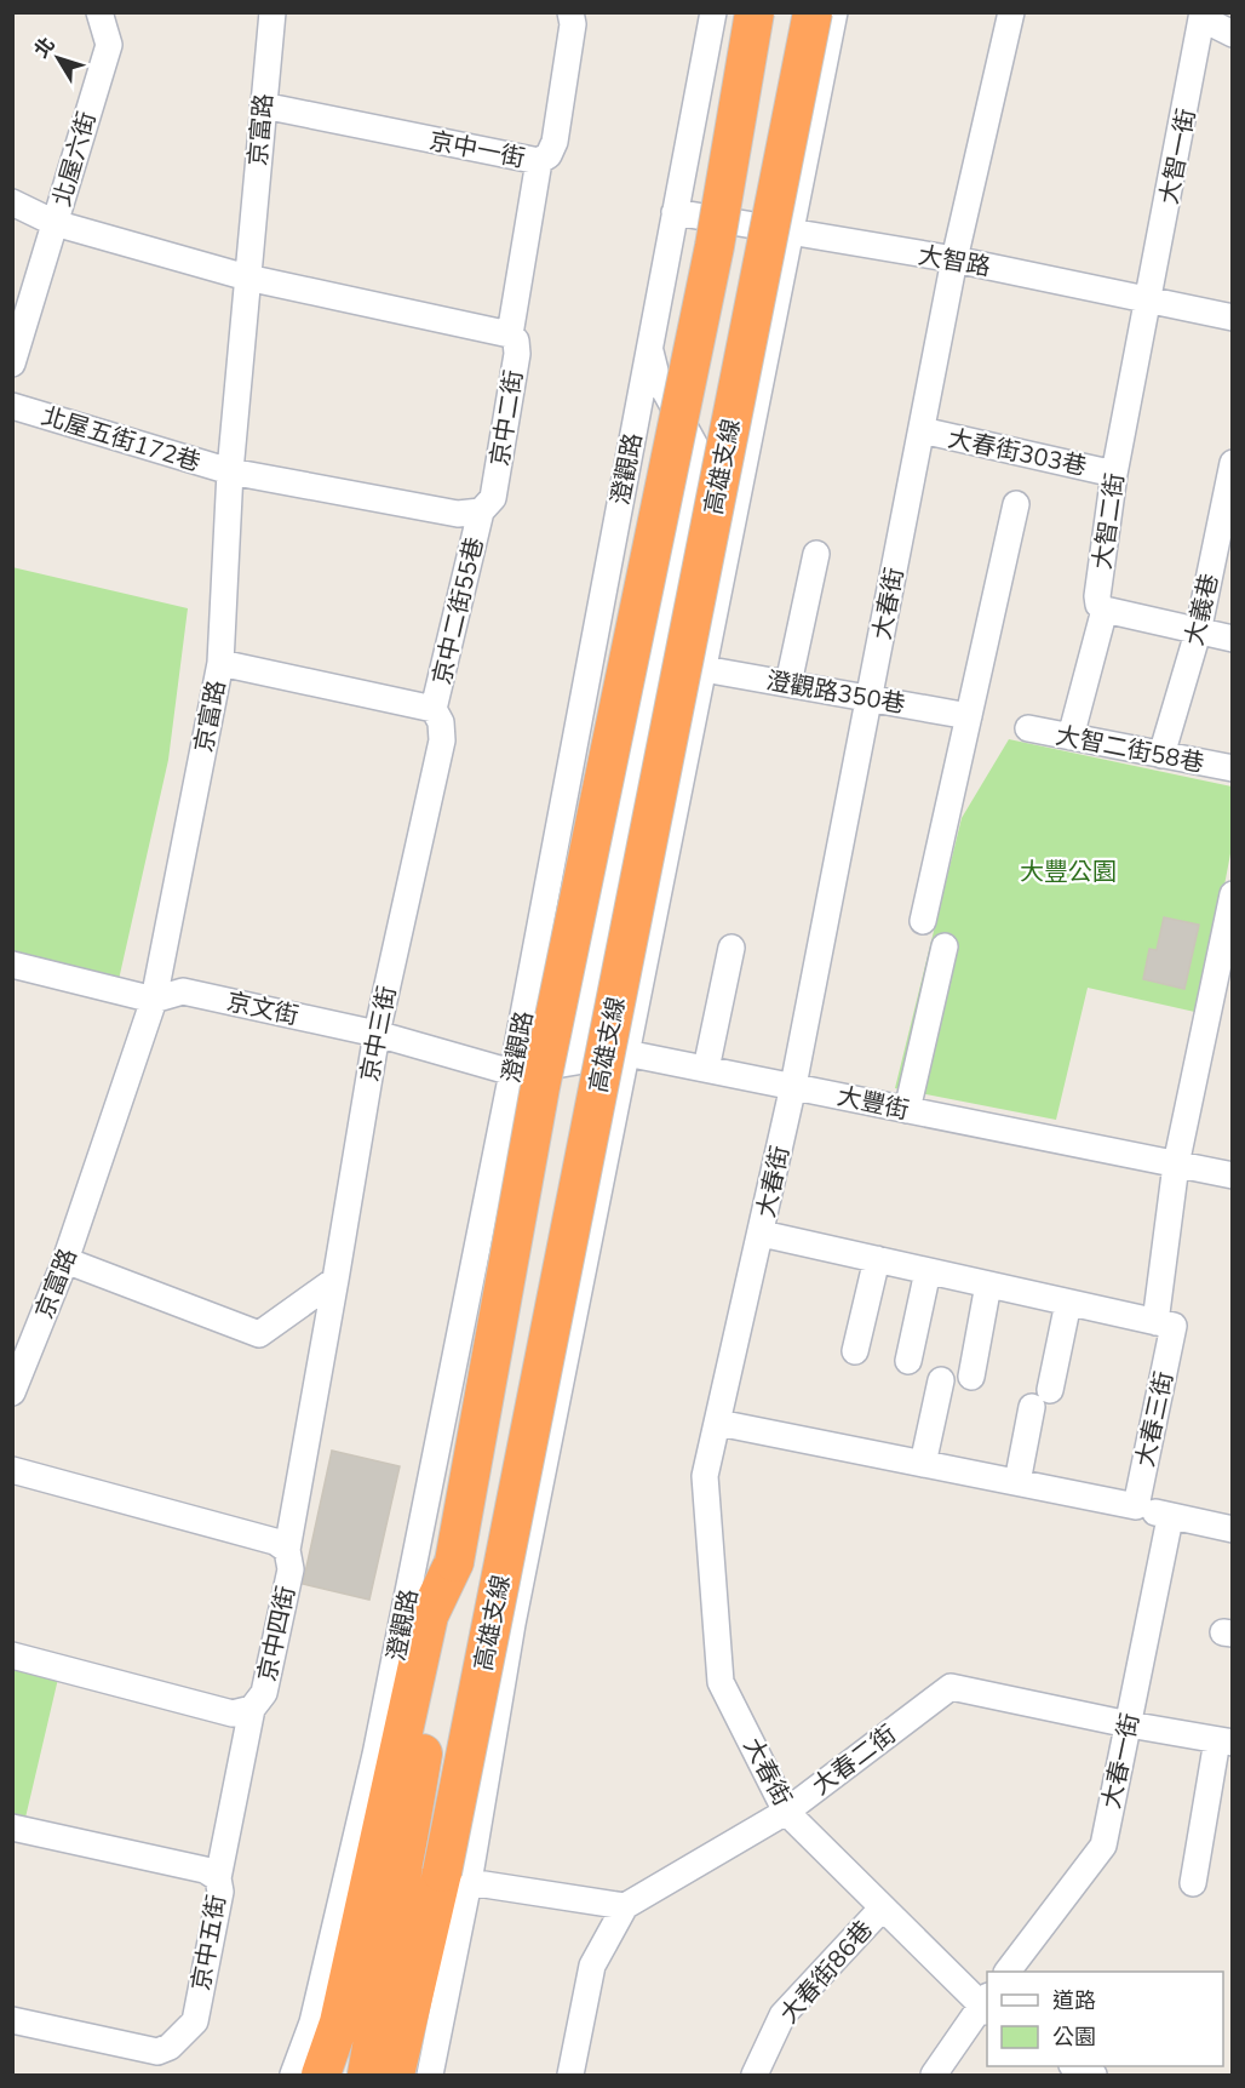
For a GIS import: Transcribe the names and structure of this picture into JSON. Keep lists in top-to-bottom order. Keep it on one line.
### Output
{"streets":{"highway":["高雄支線"],"street":["京富路","京中一街","大智一街","北屋六街","大智路","京中二街","北屋五街172巷","大春街303巷","澄觀路","大智二街","大春街","大義巷","京中二街55巷","澄觀路350巷","大智二街58巷","京文街","京中三街","大豐街","大春三街","京中四街","大春二街","大春一街","京中五街","大春街86巷"]},"crossings":[["京富路","京中一街"],["京富路","京中二街"],["京富路","北屋五街172巷"],["京富路","京文街"],["大智一街","大智路"],["大智一街","大智二街"],["北屋六街","京中二街"],["大智路","澄觀路"],["大智路","大智二街"],["大智路","大春街"],["京中二街","京中二街55巷"],["大春街303巷","大智二街"],["大春街303巷","大春街"],["澄觀路","京文街"],["澄觀路","大豐街"],["大春街","澄觀路350巷"],["大春街","大豐街"],["大春街","大春二街"],["大春街","大春街86巷"],["大義巷","大智二街58巷"],["京中二街55巷","京中三街"],["京文街","京中三街"],["京文街","大豐街"],["京中三街","京中四街"],["大春二街","大春一街"]],"parks":["大豐公園"],"legend":["道路","公園"],"north":"top left"}
